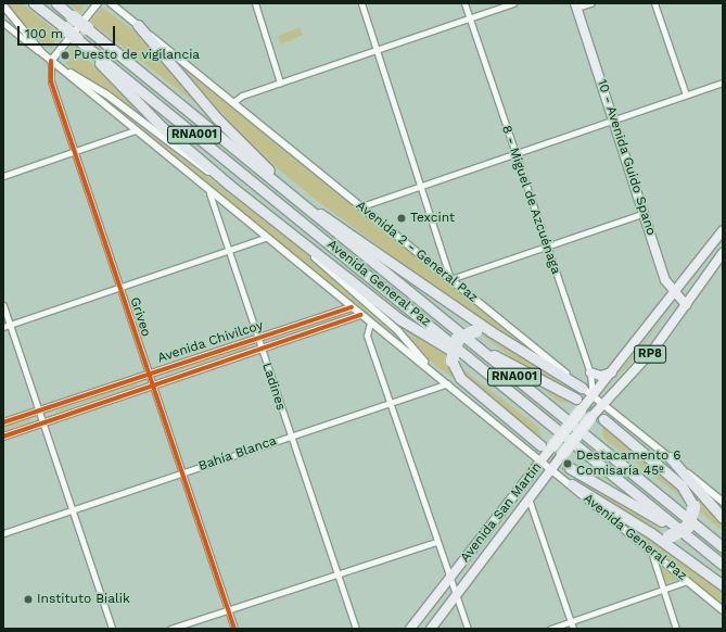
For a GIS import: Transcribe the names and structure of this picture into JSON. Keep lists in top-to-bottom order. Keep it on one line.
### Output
{"streets":{"highway":["RNA001","Avenida General Paz"],"main road":["10 - Avenida Guido Spano","RP8","Avenida San Martín"],"street":["8 - Miguel de Azcuénaga","Avenida 2 - General Paz","Griveo","Avenida Chivilcoy","Ladines","Bahía Blanca"]},"crossings":[["10 - Avenida Guido Spano","RP8"],["8 - Miguel de Azcuénaga","Avenida 2 - General Paz"],["8 - Miguel de Azcuénaga","RP8"],["8 - Miguel de Azcuénaga","Avenida San Martín"],["Avenida 2 - General Paz","RP8"],["Avenida 2 - General Paz","Avenida San Martín"],["Avenida General Paz","Griveo"],["Avenida General Paz","Avenida Chivilcoy"],["Avenida General Paz","Ladines"],["Avenida General Paz","Bahía Blanca"],["Avenida General Paz","Avenida San Martín"],["Griveo","Avenida Chivilcoy"],["Griveo","Bahía Blanca"],["Avenida Chivilcoy","Ladines"],["RP8","Avenida San Martín"],["Ladines","Bahía Blanca"]],"places":["Puesto de vigilancia","Texcint","Destacamento 6 Comisaría 45º","Instituto Bialik"],"scale_bar":"100 m"}
